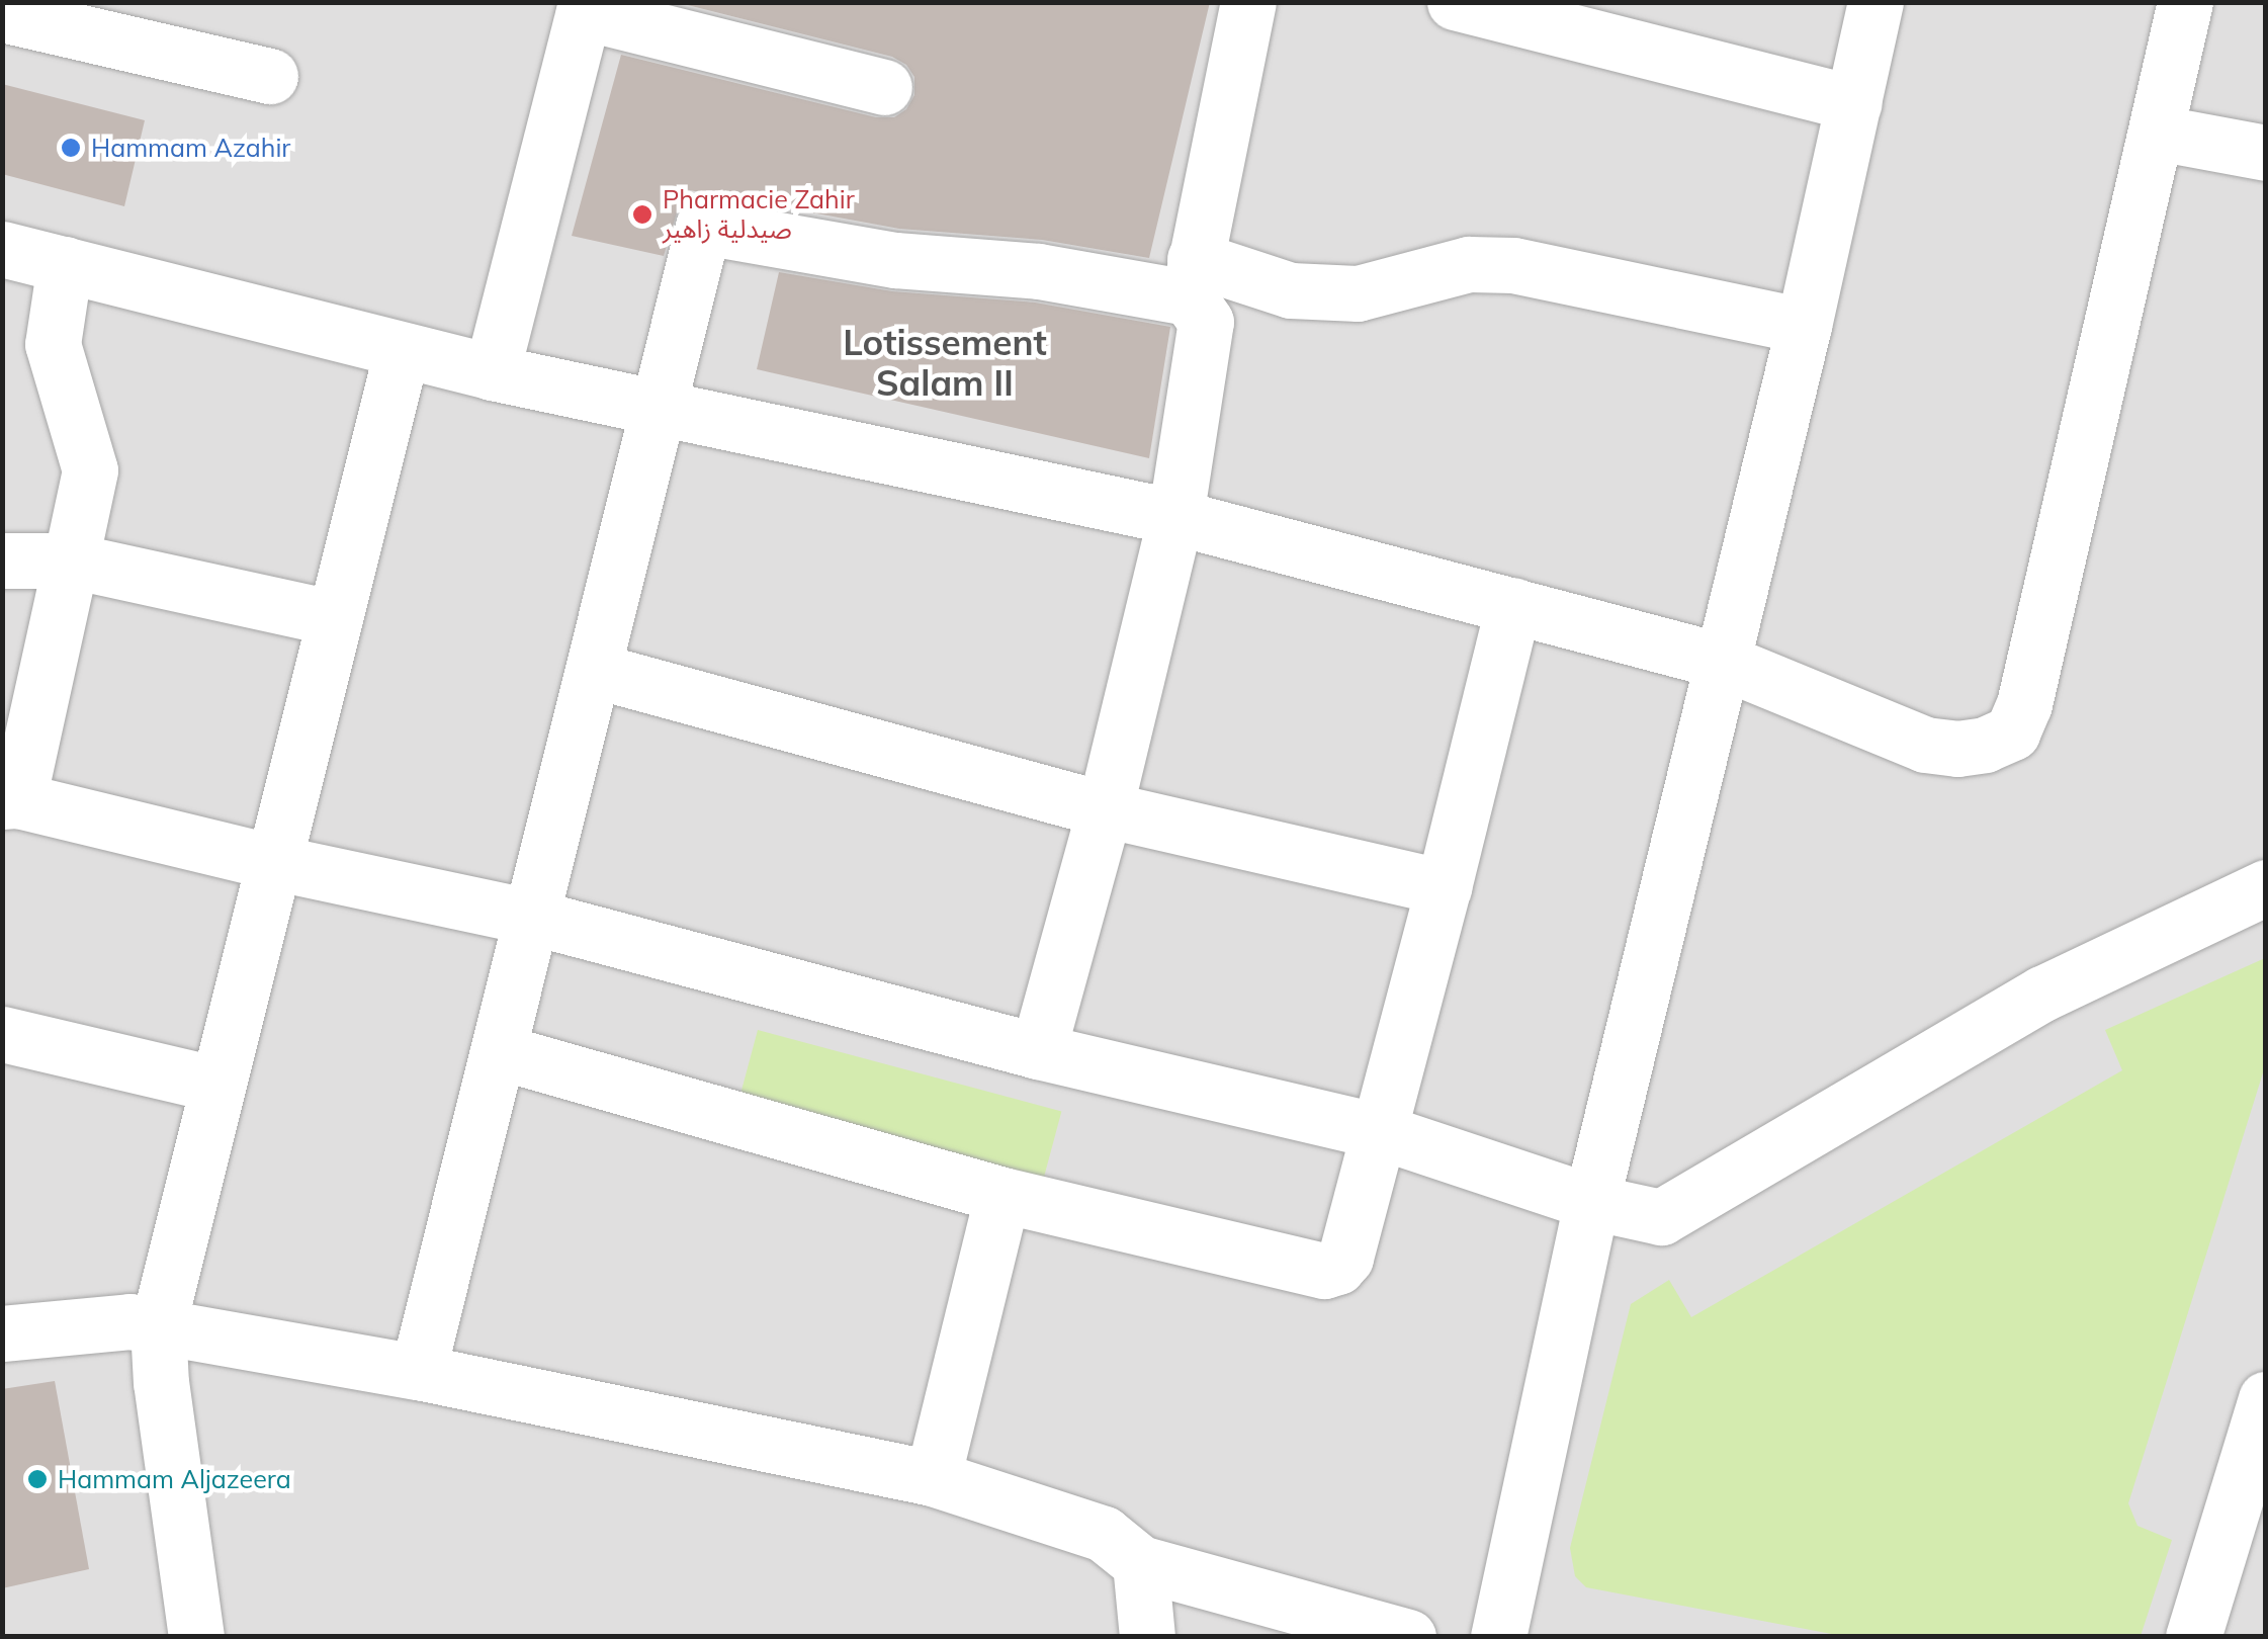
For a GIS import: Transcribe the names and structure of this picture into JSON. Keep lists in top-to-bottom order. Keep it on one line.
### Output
{"districts":["Lotissement Salam II"],"places":["Hammam Azahir","Pharmacie Zahir صيدلية زاهير","Hammam Aljazeera"]}
